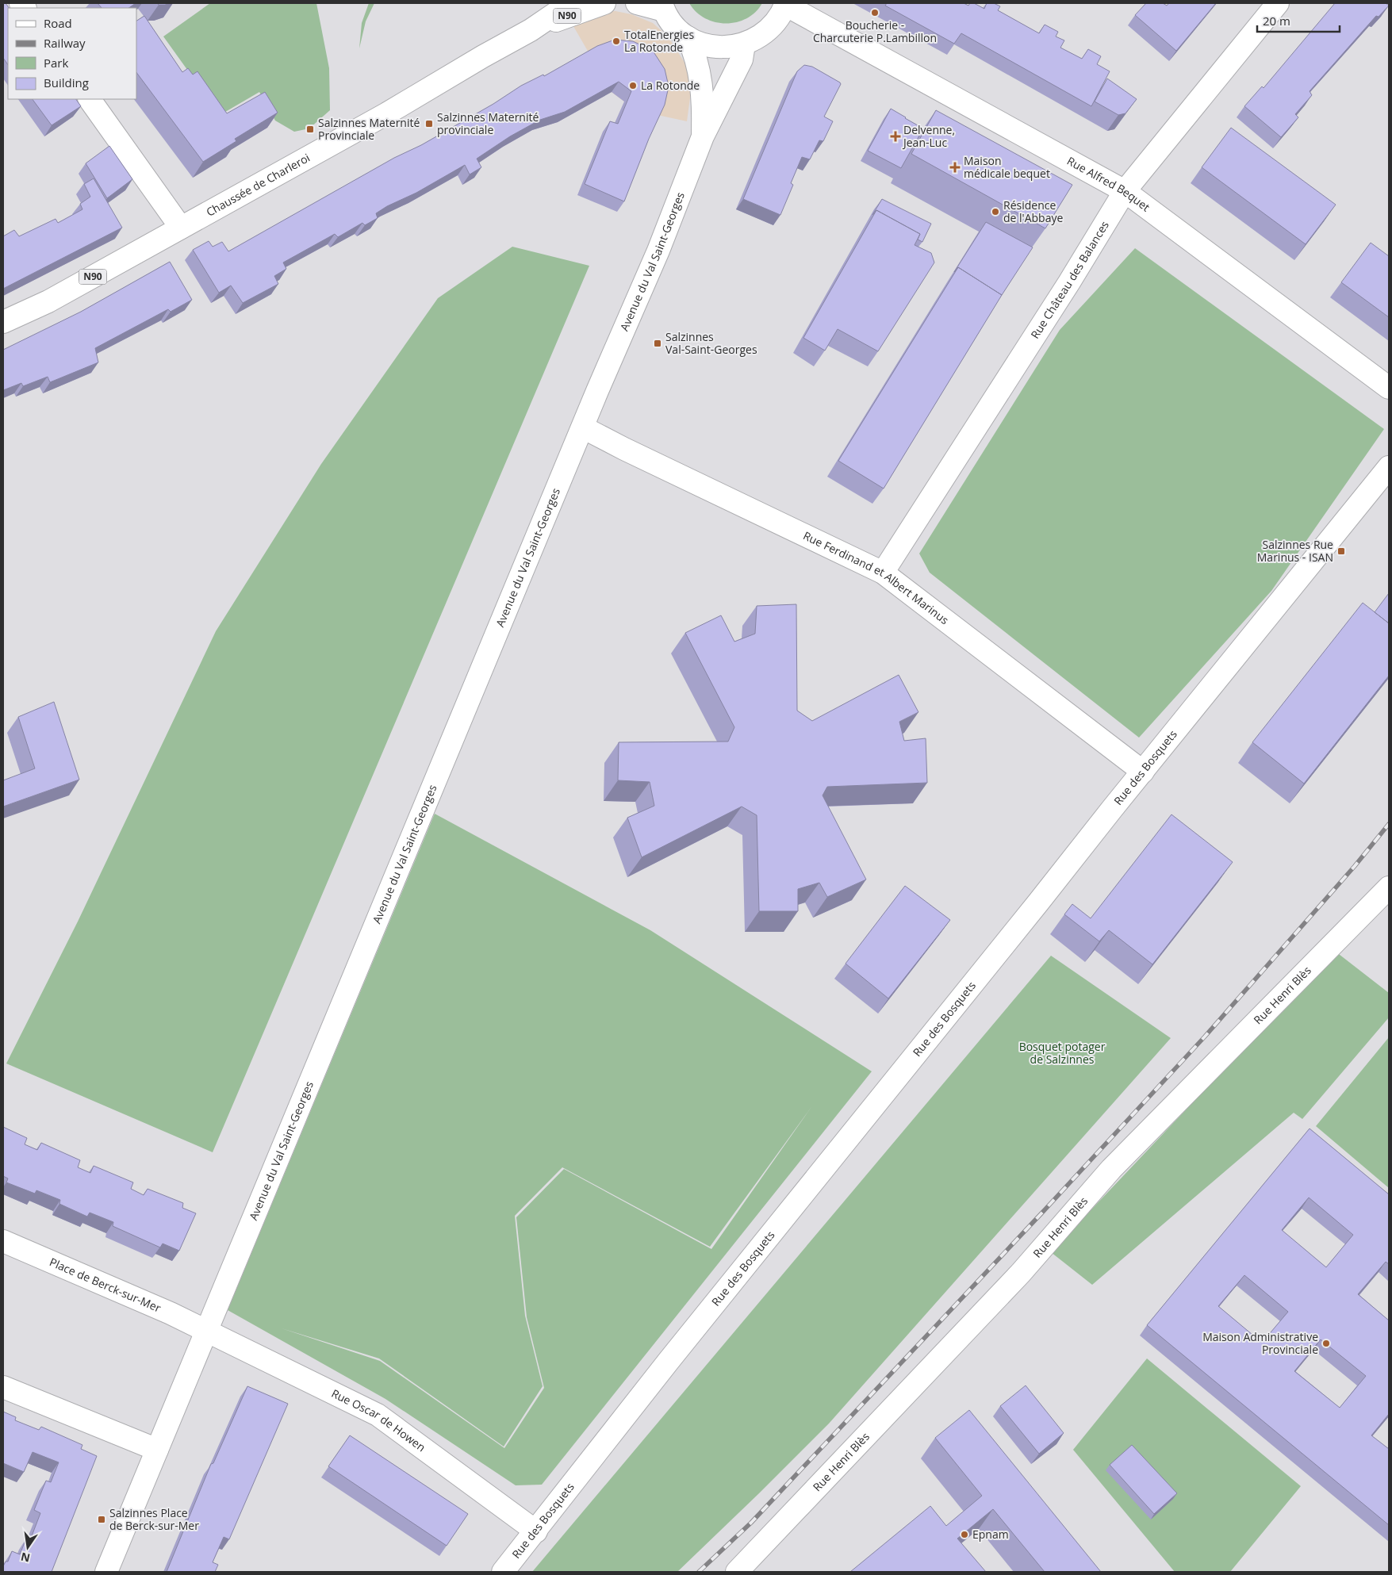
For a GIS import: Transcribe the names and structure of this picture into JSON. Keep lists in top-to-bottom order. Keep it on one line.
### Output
{"streets":{"street":["N90","Chaussée de Charleroi","Rue Alfred Bequet","Avenue du Val Saint-Georges","Rue Château des Balances","Rue Ferdinand et Albert Marinus","Rue des Bosquets","Rue Henri Blès","Place de Berck-sur-Mer","Rue Oscar de Howen"]},"crossings":[["Rue Alfred Bequet","Rue Château des Balances"],["Avenue du Val Saint-Georges","Rue Ferdinand et Albert Marinus"],["Avenue du Val Saint-Georges","Place de Berck-sur-Mer"],["Avenue du Val Saint-Georges","Rue Oscar de Howen"],["Rue Château des Balances","Rue Ferdinand et Albert Marinus"],["Rue Ferdinand et Albert Marinus","Rue des Bosquets"],["Rue des Bosquets","Rue Oscar de Howen"],["Place de Berck-sur-Mer","Rue Oscar de Howen"]],"parks":["Bosquet potager de Salzinnes"],"places":{"other":["Boucherie - Charcuterie P.Lambillon","TotalEnergies La Rotonde","La Rotonde","Résidence de l'Abbaye","Maison Administrative Provinciale","Epnam"],"transit":["Salzinnes Maternité provinciale","Salzinnes Maternité Provinciale","Salzinnes Val-Saint-Georges","Salzinnes Rue Marinus - ISAN","Salzinnes Place de Berck-sur-Mer"],"health":["Delvenne, Jean-Luc","Maison médicale bequet"]},"legend":["Road","Railway","Park","Building"],"scale_bar":"20 m","north":"bottom"}
